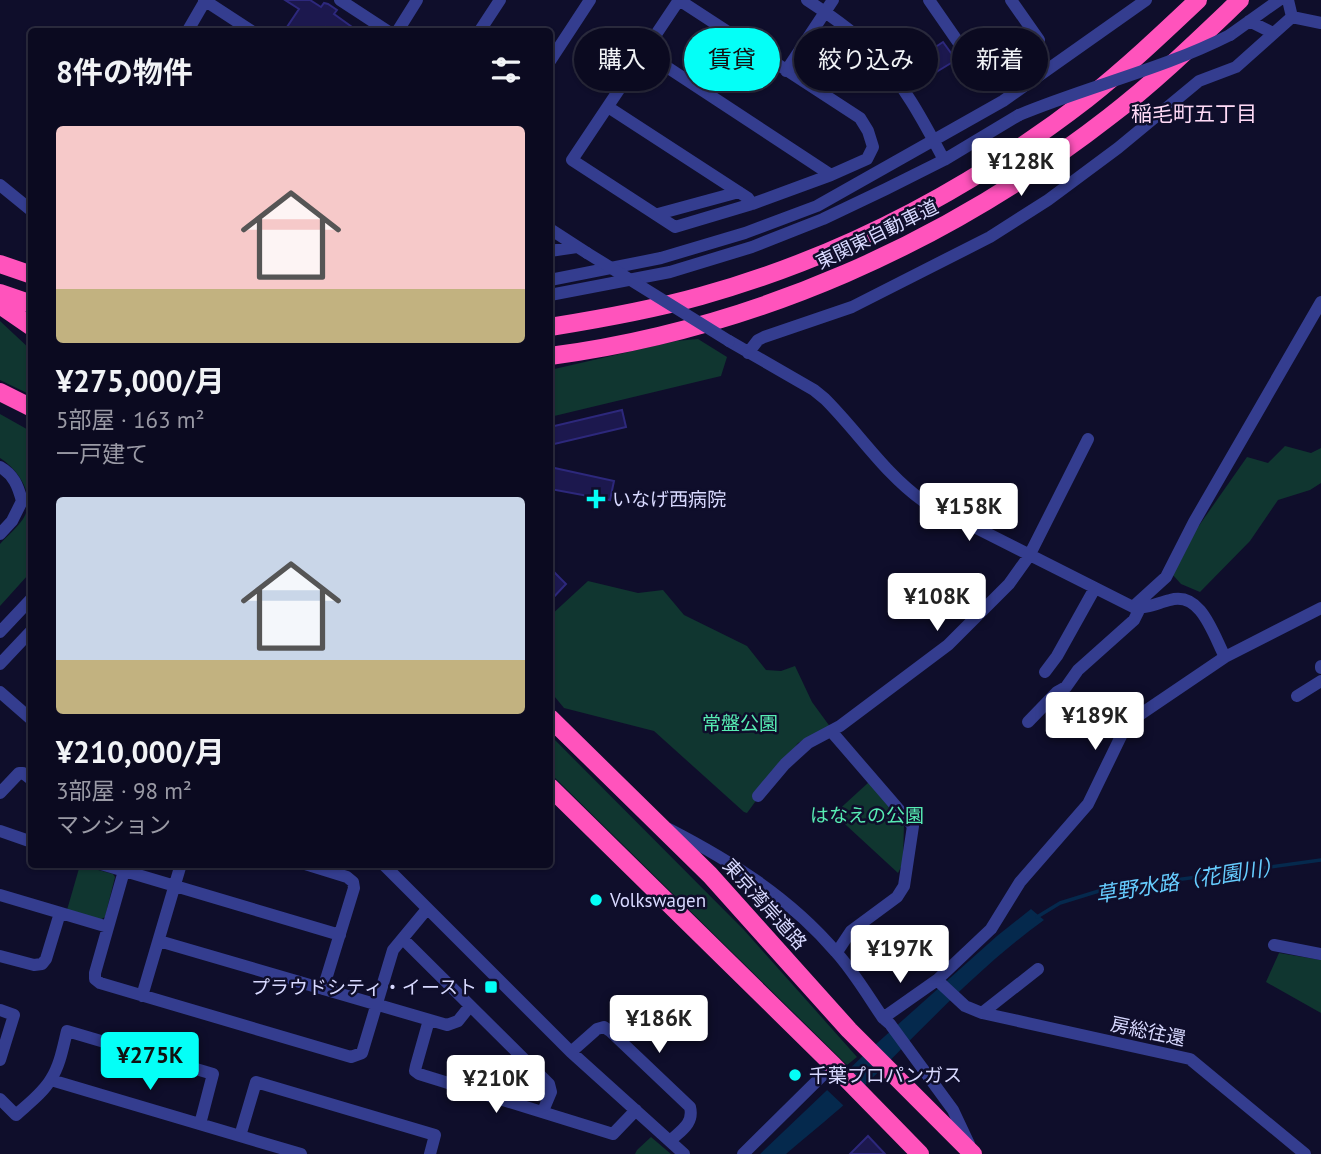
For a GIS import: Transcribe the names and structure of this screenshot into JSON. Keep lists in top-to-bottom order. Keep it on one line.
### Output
{"streets":{"highway":["東関東自動車道","東京湾岸道路"],"street":["房総往還"]},"districts":["稲毛町五丁目"],"water":["草野水路（花園川）"],"parks":["常盤公園","はなえの公園"],"places":{"health":["いなげ西病院"],"other":["Volkswagen","千葉プロパンガス"],"transit":["プラウドシティ・イースト"]},"page":{"chip":["購入","賃貸","絞り込み","新着"],"heading":"8件の物件","list":[{"name":"¥275,000/月","note":"5部屋 · 163 m² · 一戸建て"},{"name":"¥210,000/月","note":"3部屋 · 98 m² · マンション"}],"price":["¥128K","¥158K","¥108K","¥189K","¥197K","¥186K","¥275K","¥210K"]}}
